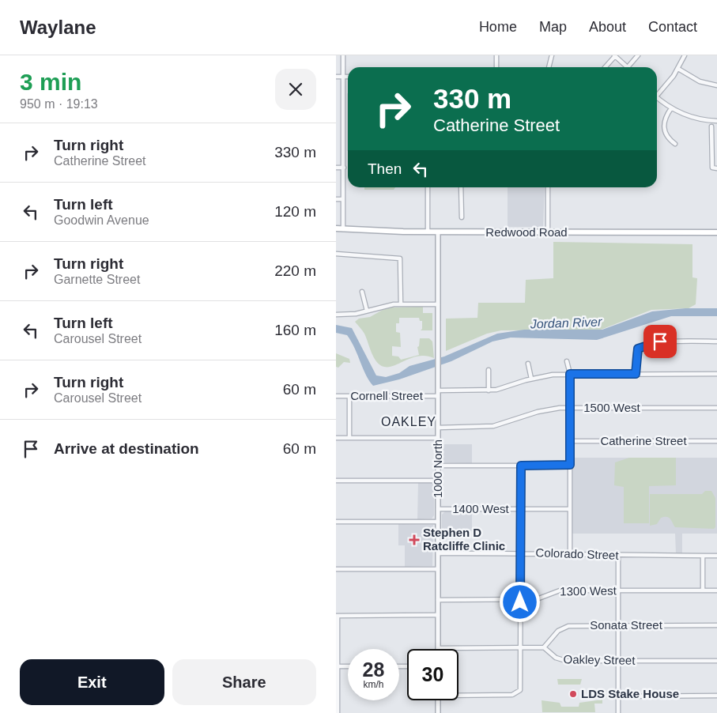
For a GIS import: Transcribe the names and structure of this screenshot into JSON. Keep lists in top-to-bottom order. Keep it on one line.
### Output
{"streets":{"main road":["Redwood Road"],"street":["Cornell Street","1500 West","Catherine Street","1000 North","1400 West","Colorado Street","1300 West","Sonata Street","Oakley Street"]},"crossings":[["Redwood Road","1000 North"],["Cornell Street","1000 North"],["1500 West","1000 North"],["1000 North","1400 West"],["1000 North","Colorado Street"],["1000 North","1300 West"],["Sonata Street","Oakley Street"]],"districts":["OAKLEY"],"water":["Jordan River"],"places":{"health":["Stephen D Ratcliffe Clinic"],"other":["LDS Stake House"]},"page":{"header":"Waylane","nav":["Home","Map","About","Contact"],"heading":["3 min","950 m · 19:13"],"turn":["330 m","Catherine Street"],"list":[{"name":"Turn right","note":"Catherine Street","value":"330 m"},{"name":"Turn left","note":"Goodwin Avenue","value":"120 m"},{"name":"Turn right","note":"Garnette Street","value":"220 m"},{"name":"Turn left","note":"Carousel Street","value":"160 m"},{"name":"Turn right","note":"Carousel Street","value":"60 m"},{"name":"Arrive at destination","value":"60 m"}],"then":"Then","speed":"28 km/h","limit":"30","buttons":["Exit","Share"]}}
